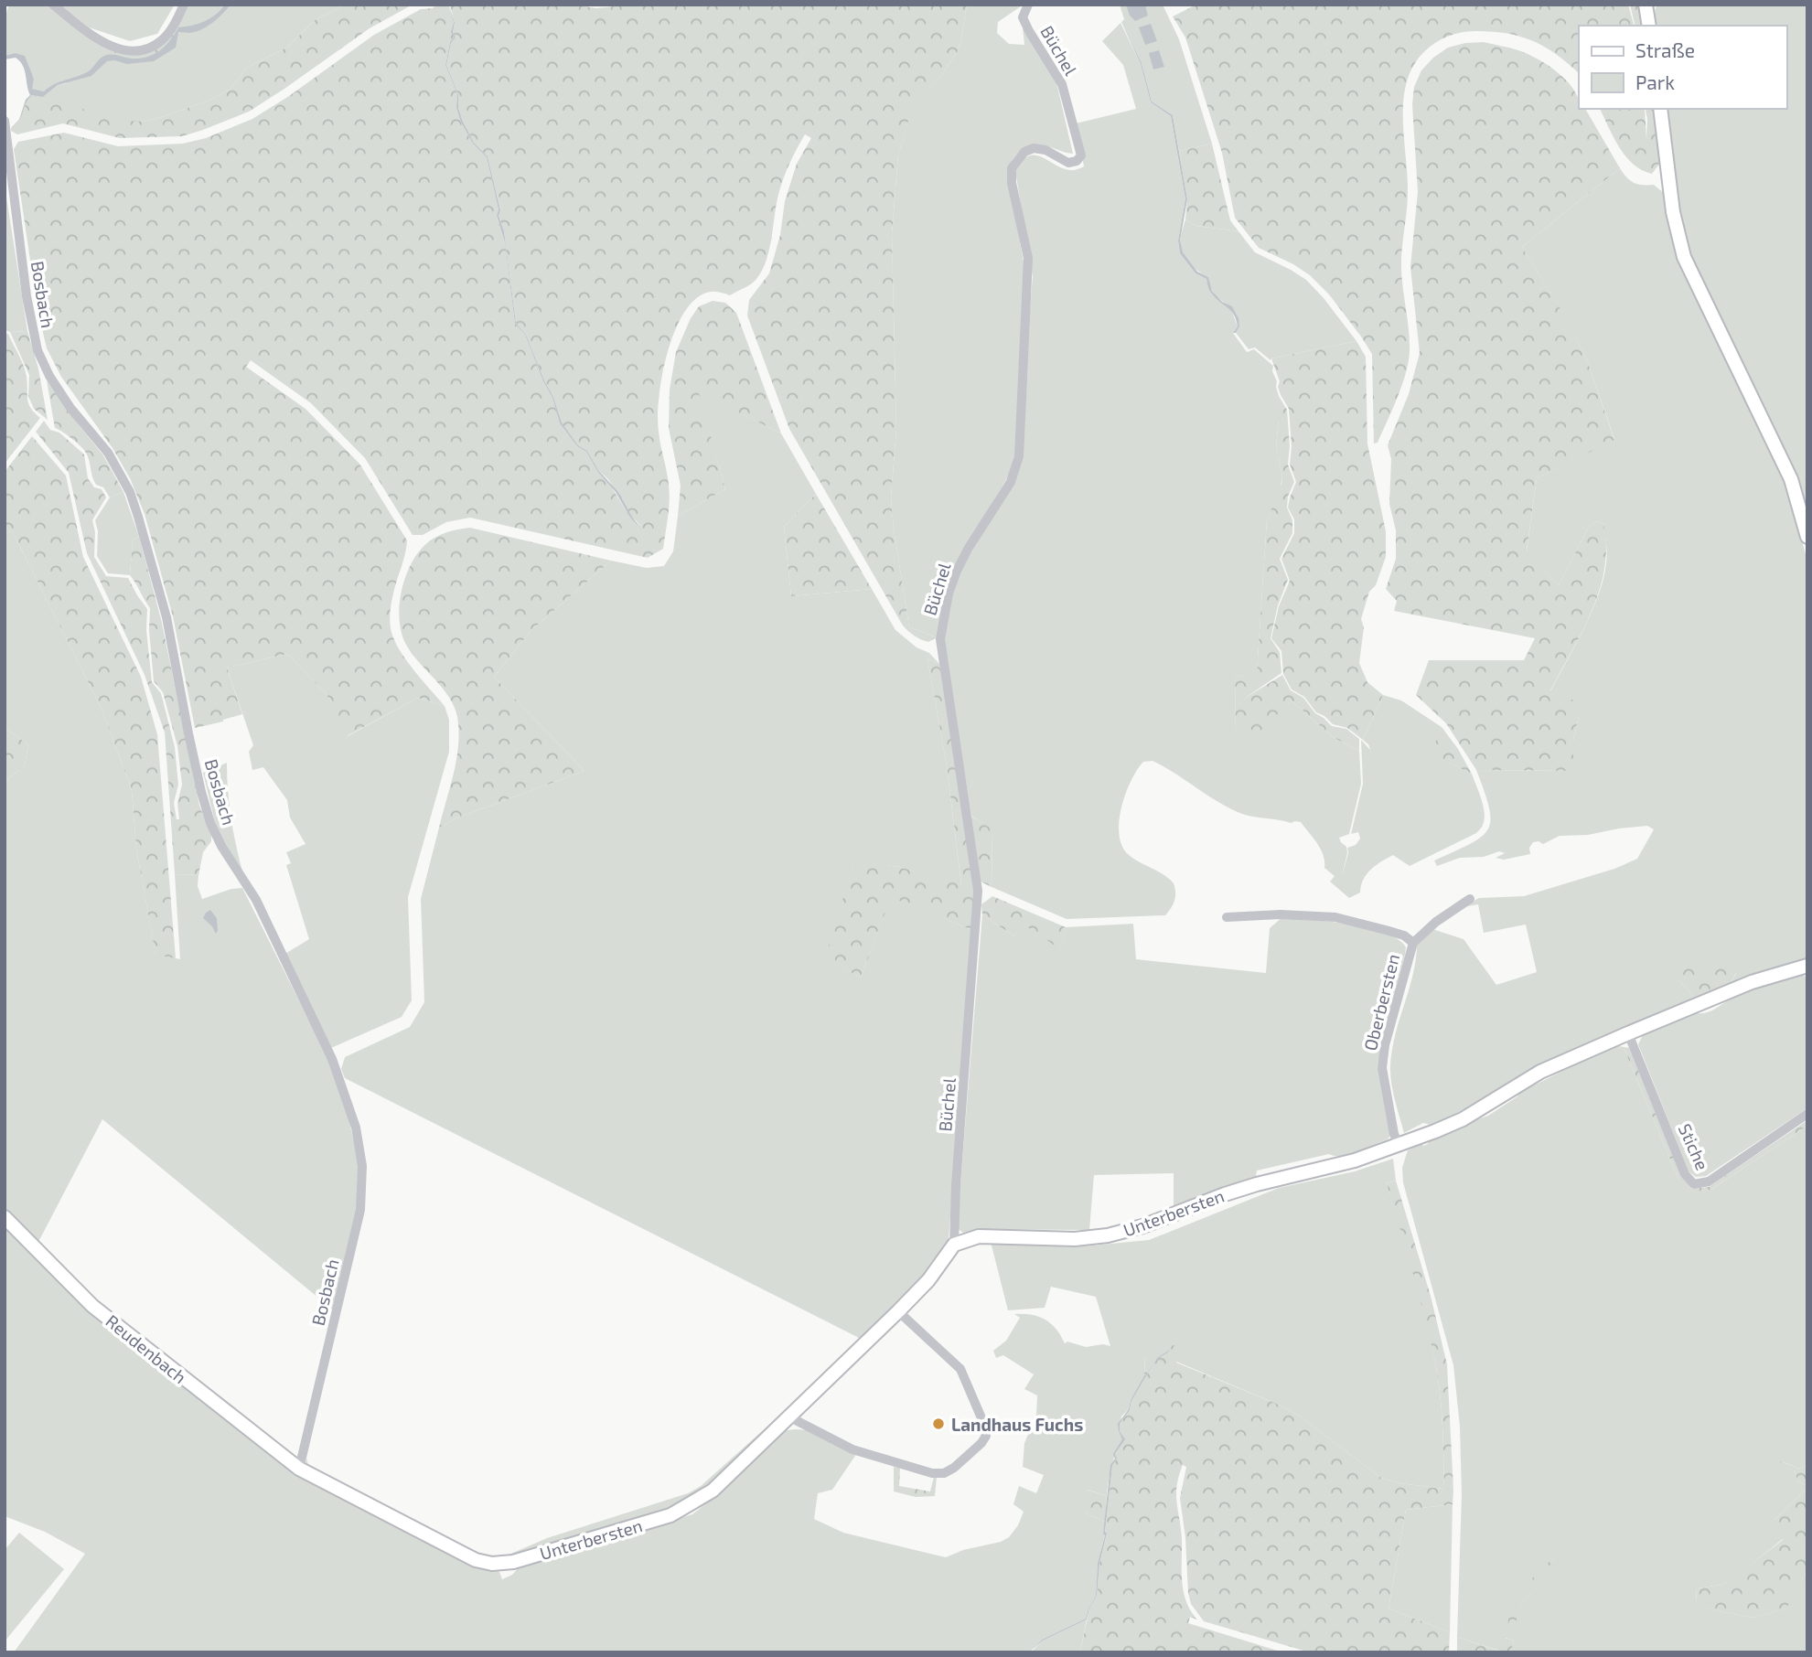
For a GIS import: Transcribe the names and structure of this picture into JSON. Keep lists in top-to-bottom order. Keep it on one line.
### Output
{"streets":{"street":["Büchel","Bosbach","Oberbersten","Stiche","Unterbersten","Reudenbach"]},"crossings":[["Büchel","Unterbersten"],["Bosbach","Reudenbach"],["Oberbersten","Unterbersten"],["Stiche","Unterbersten"],["Unterbersten","Reudenbach"]],"places":["Landhaus Fuchs"],"legend":["Straße","Park"]}
